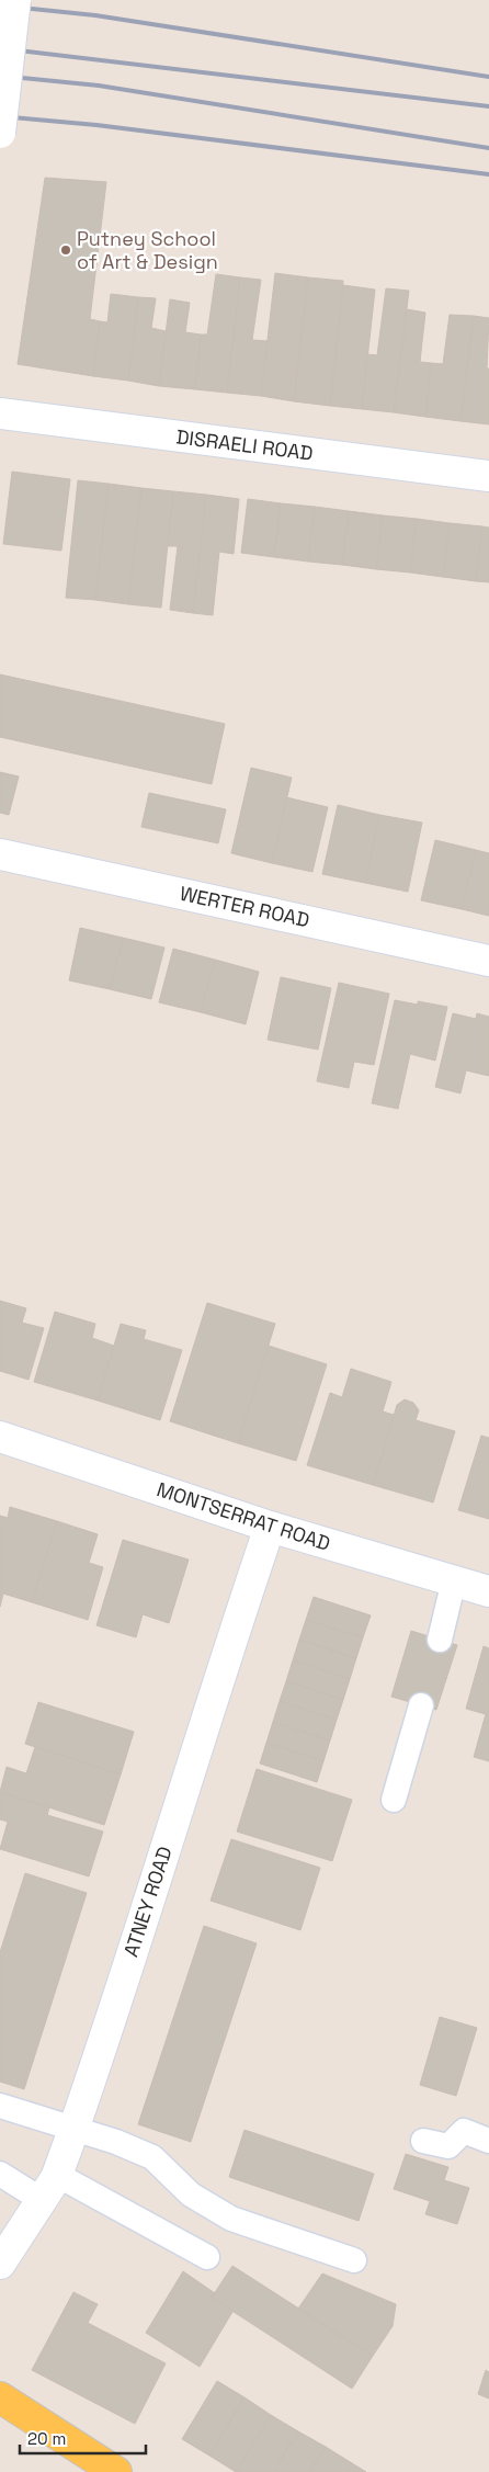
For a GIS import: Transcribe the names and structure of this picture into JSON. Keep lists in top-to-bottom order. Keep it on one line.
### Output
{"streets":{"street":["DISRAELI ROAD","WERTER ROAD","MONTSERRAT ROAD","ATNEY ROAD"]},"crossings":[["MONTSERRAT ROAD","ATNEY ROAD"]],"places":["Putney School of Art & Design"],"scale_bar":"20 m"}
